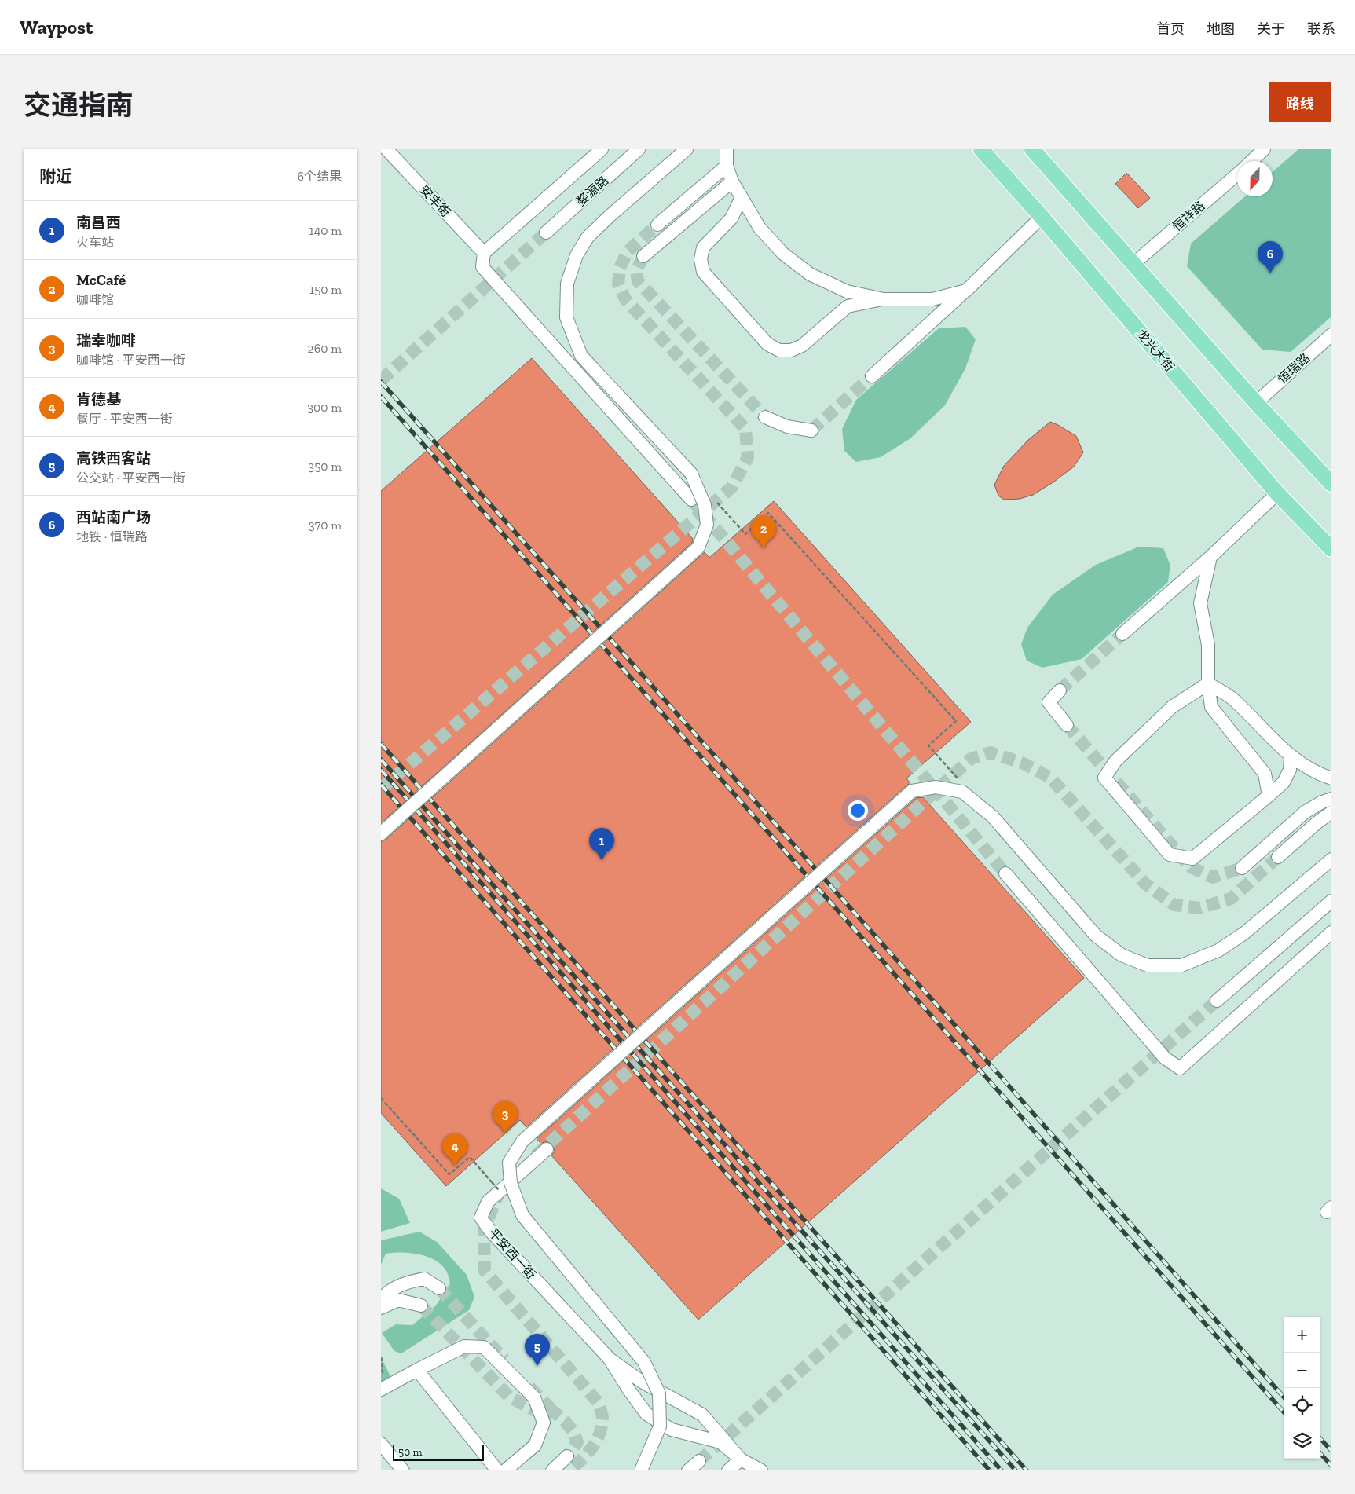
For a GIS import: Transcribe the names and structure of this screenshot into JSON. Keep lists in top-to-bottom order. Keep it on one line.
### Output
{"streets":{"main road":["龙兴大街"],"street":["婺源路","安丰街","恒祥路","恒瑞路","平安西一街"]},"scale_bar":"50 m","north":"bottom","page":{"header":"Waypost","nav":["首页","地图","关于","联系"],"title":"交通指南","buttons":"路线","heading":["附近","6个结果"],"list":[{"mark":"1","name":"南昌西","note":"火车站","value":"140 m"},{"mark":"2","name":"McCafé","note":"咖啡馆","value":"150 m"},{"mark":"3","name":"瑞幸咖啡","note":"咖啡馆 · 平安西一街","value":"260 m"},{"mark":"4","name":"肯德基","note":"餐厅 · 平安西一街","value":"300 m"},{"mark":"5","name":"高铁西客站","note":"公交站 · 平安西一街","value":"350 m"},{"mark":"6","name":"西站南广场","note":"地铁 · 恒瑞路","value":"370 m"}],"pins":["6","2","1","3","4","5"],"map_buttons":["+","−"],"scale":"50 m"}}
